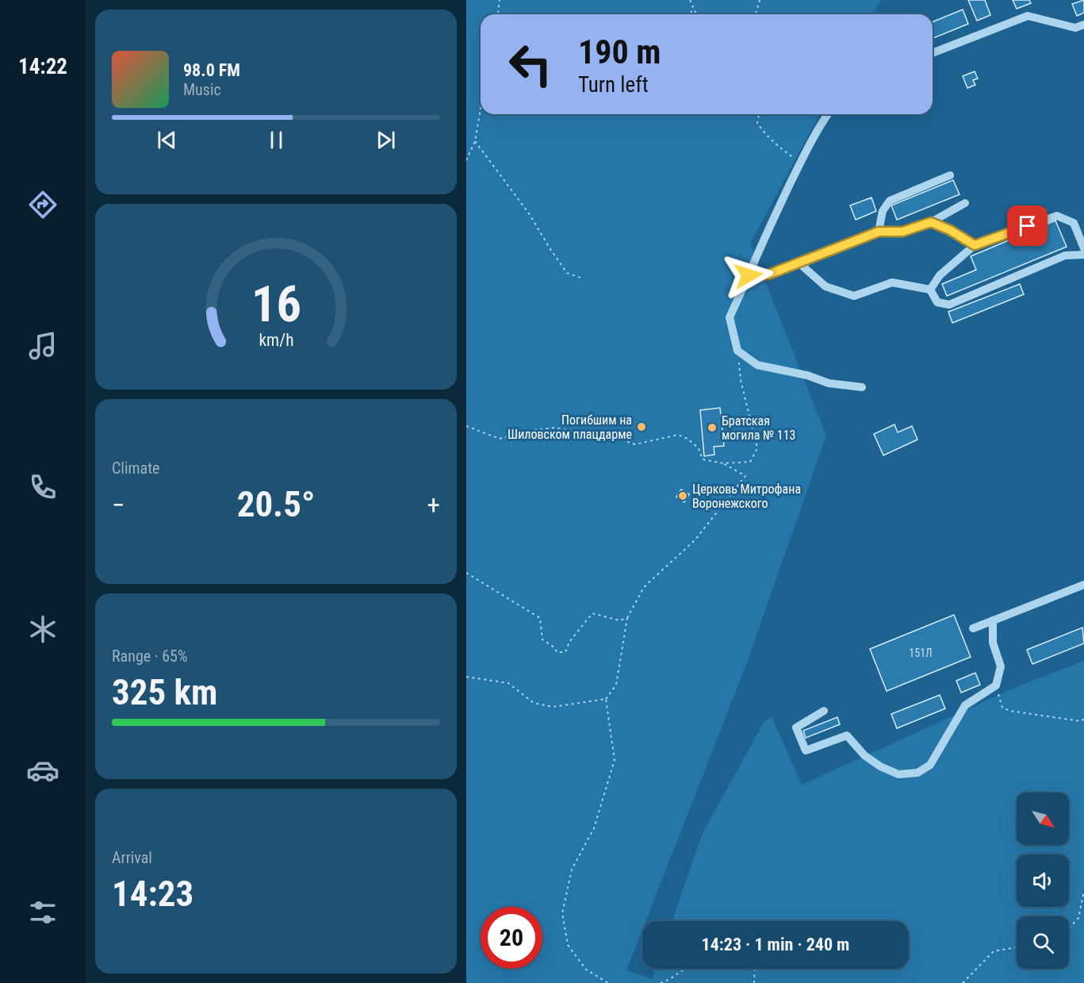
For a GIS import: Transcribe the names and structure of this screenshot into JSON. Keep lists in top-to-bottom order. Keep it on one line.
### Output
{"places":["Погибшим на Шиловском плацдарме","Братская могила № 113","Церковь Митрофана Воронежского"],"house_numbers":["151Л"],"north":"bottom right","page":{"tabs":"14:22","turn":["190 m","Turn left"],"song":["98.0 FM","Music"],"tile":["Climate",["Range · 65%","325 km"],["Arrival","14:23"]],"heat":["−","20.5°","+"],"limit":"20","trip":"14:23 · 1 min · 240 m","gauge":["16","km/h"]}}
